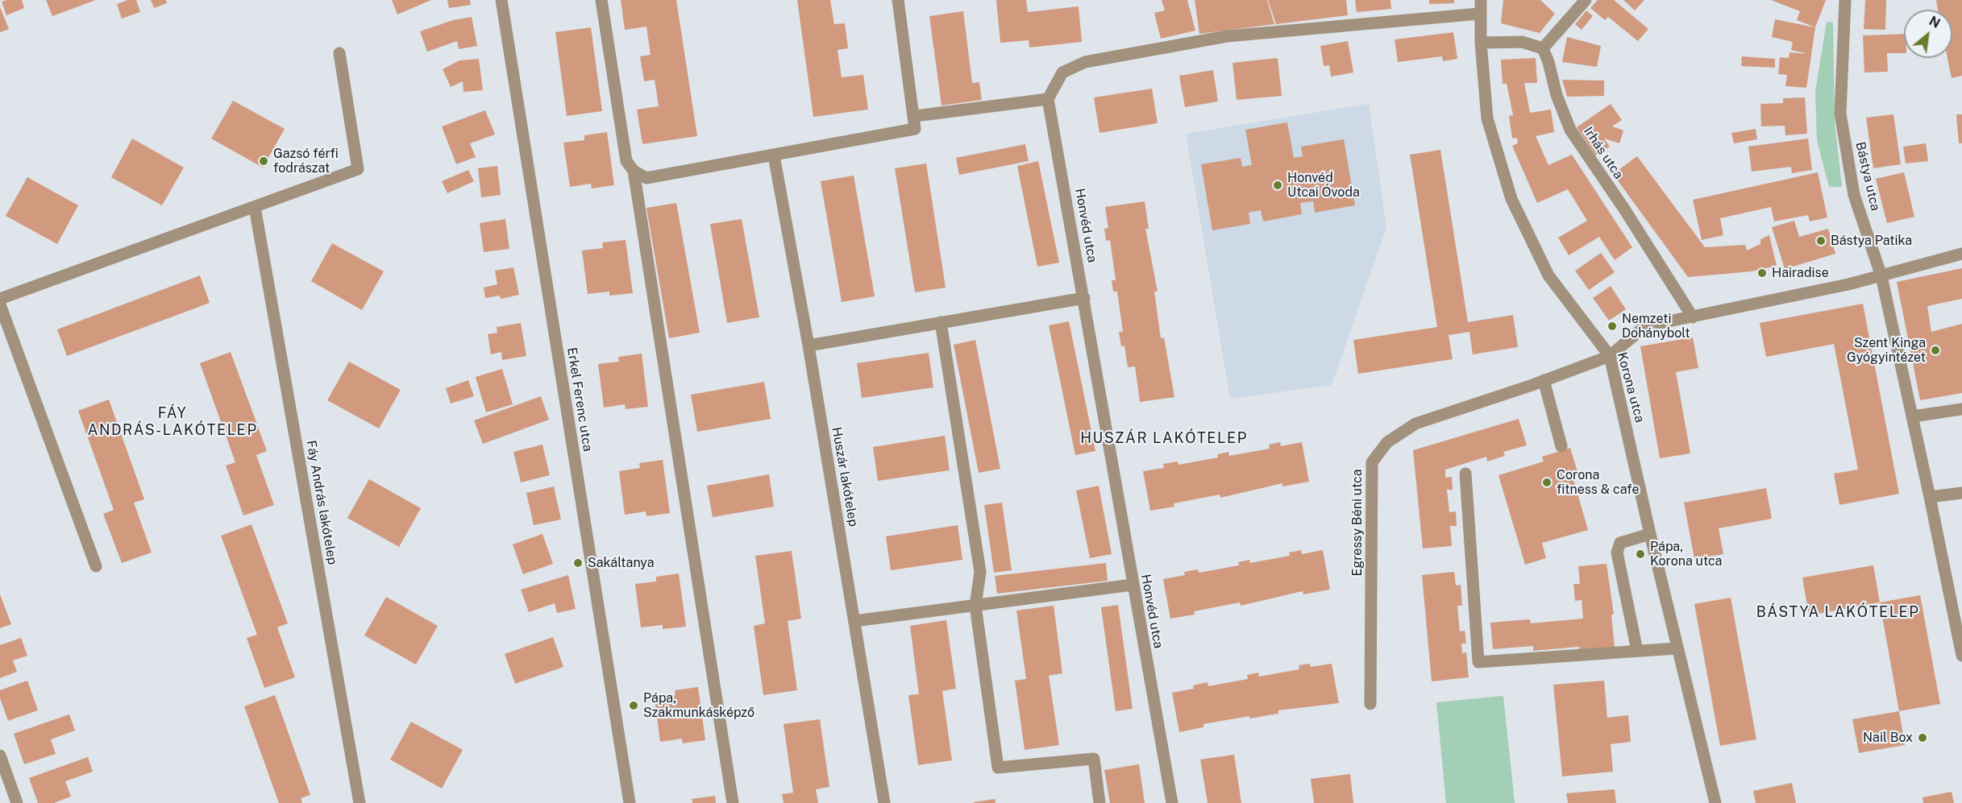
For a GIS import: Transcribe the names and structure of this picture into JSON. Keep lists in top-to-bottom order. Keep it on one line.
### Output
{"streets":{"street":["Irhás utca","Bástya utca","Honvéd utca","Korona utca","Erkel Ferenc utca","Huszár lakótelep","Fáy András lakótelep","Egressy Béni utca"]},"crossings":[["Irhás utca","Egressy Béni utca"],["Bástya utca","Egressy Béni utca"],["Korona utca","Egressy Béni utca"]],"districts":["FÁY ANDRÁS-LAKÓTELEP","HUSZÁR LAKÓTELEP","BÁSTYA LAKÓTELEP"],"places":["Gazsó férfi fodrászat","Honvéd Utcai Óvoda","Bástya Patika","Hairadise","Nemzeti Dohánybolt","Szent Kinga Gyógyintézet","Corona fitness & cafe","Pápa, Korona utca","Sakáltanya","Pápa, Szakmunkásképző","Nail Box"],"north":"top right"}
